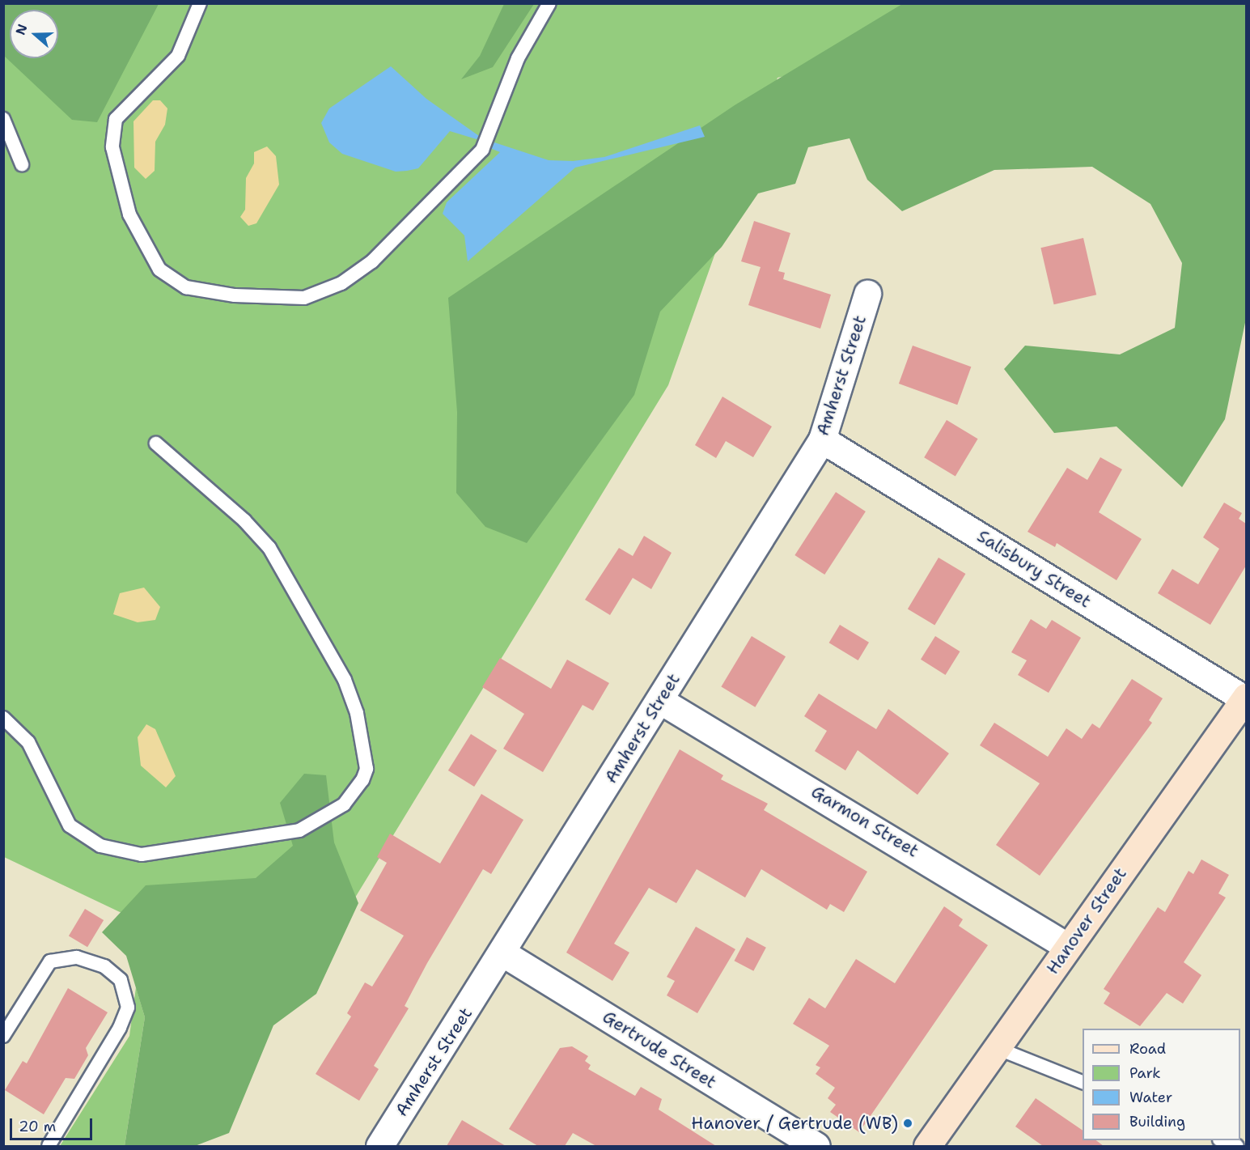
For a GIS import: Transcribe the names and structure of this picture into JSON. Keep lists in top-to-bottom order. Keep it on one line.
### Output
{"streets":{"main road":["Hanover Street"],"street":["Amherst Street","Salisbury Street","Garmon Street","Gertrude Street"]},"crossings":[["Amherst Street","Salisbury Street"],["Amherst Street","Garmon Street"],["Amherst Street","Gertrude Street"],["Salisbury Street","Hanover Street"],["Garmon Street","Hanover Street"]],"places":["Hanover / Gertrude (WB)"],"legend":["Road","Park","Water","Building"],"scale_bar":"20 m","north":"left"}
